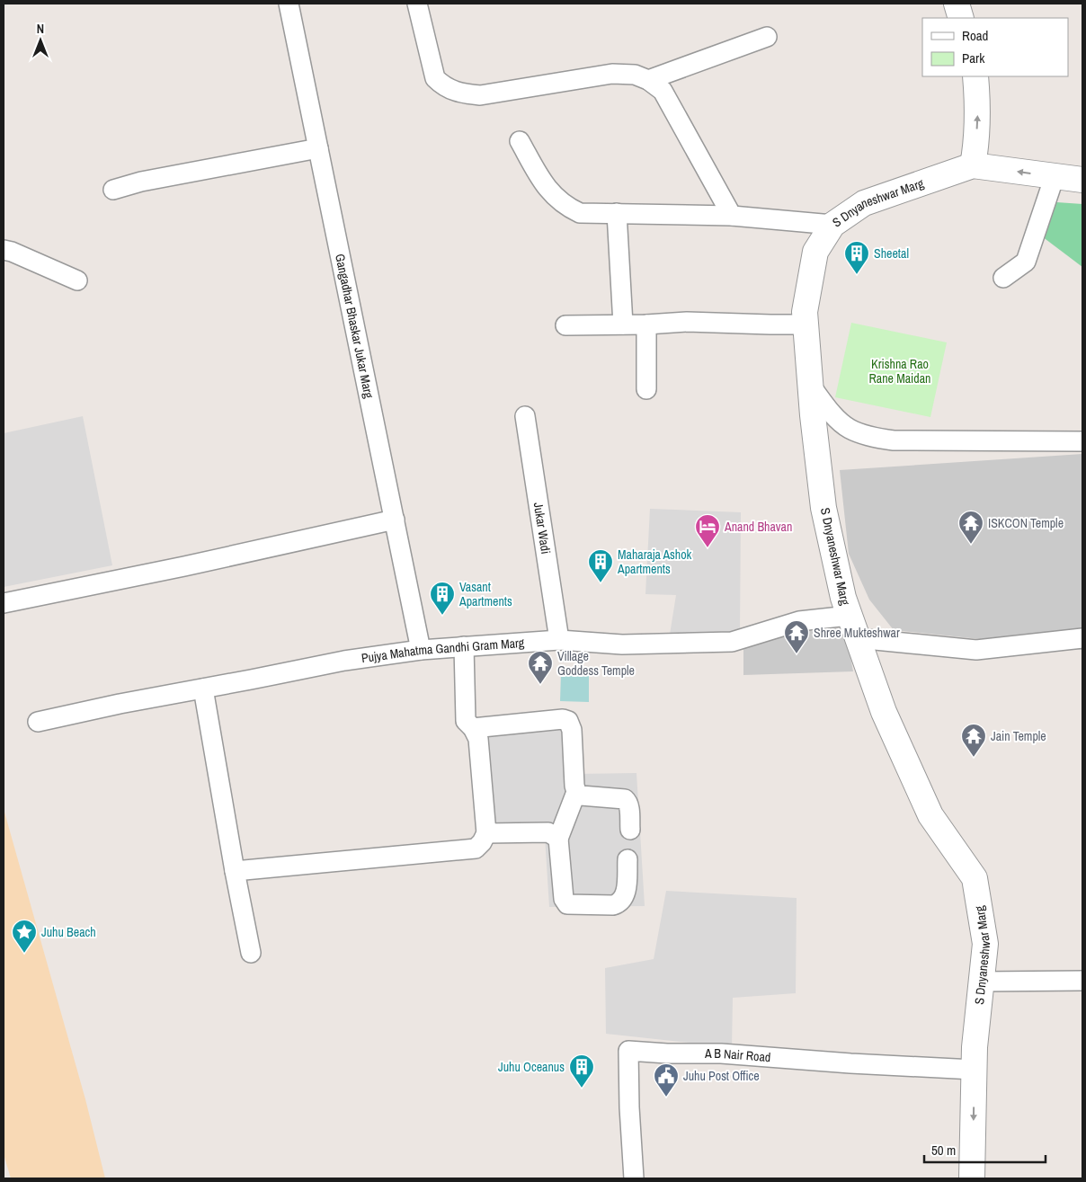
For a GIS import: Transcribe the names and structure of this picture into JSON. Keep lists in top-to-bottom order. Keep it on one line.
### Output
{"streets":{"street":["S Dnyaneshwar Marg","Gangadhar Bhaskar Jukar Marg","Jukar Wadi","Pujya Mahatma Gandhi Gram Marg","A B Nair Road"]},"crossings":[["S Dnyaneshwar Marg","Pujya Mahatma Gandhi Gram Marg"],["S Dnyaneshwar Marg","A B Nair Road"],["Gangadhar Bhaskar Jukar Marg","Pujya Mahatma Gandhi Gram Marg"],["Jukar Wadi","Pujya Mahatma Gandhi Gram Marg"]],"parks":["Krishna Rao Rane Maidan"],"places":{"building":["Sheetal","Maharaja Ashok Apartments","Vasant Apartments","Juhu Oceanus"],"temple":["ISKCON Temple","Shree Mukteshwar","Village Goddess Temple","Jain Temple"],"hotel":["Anand Bhavan"],"place":["Juhu Beach"],"public building":["Juhu Post Office"]},"legend":["Road","Park"],"scale_bar":"50 m","north":"top"}
